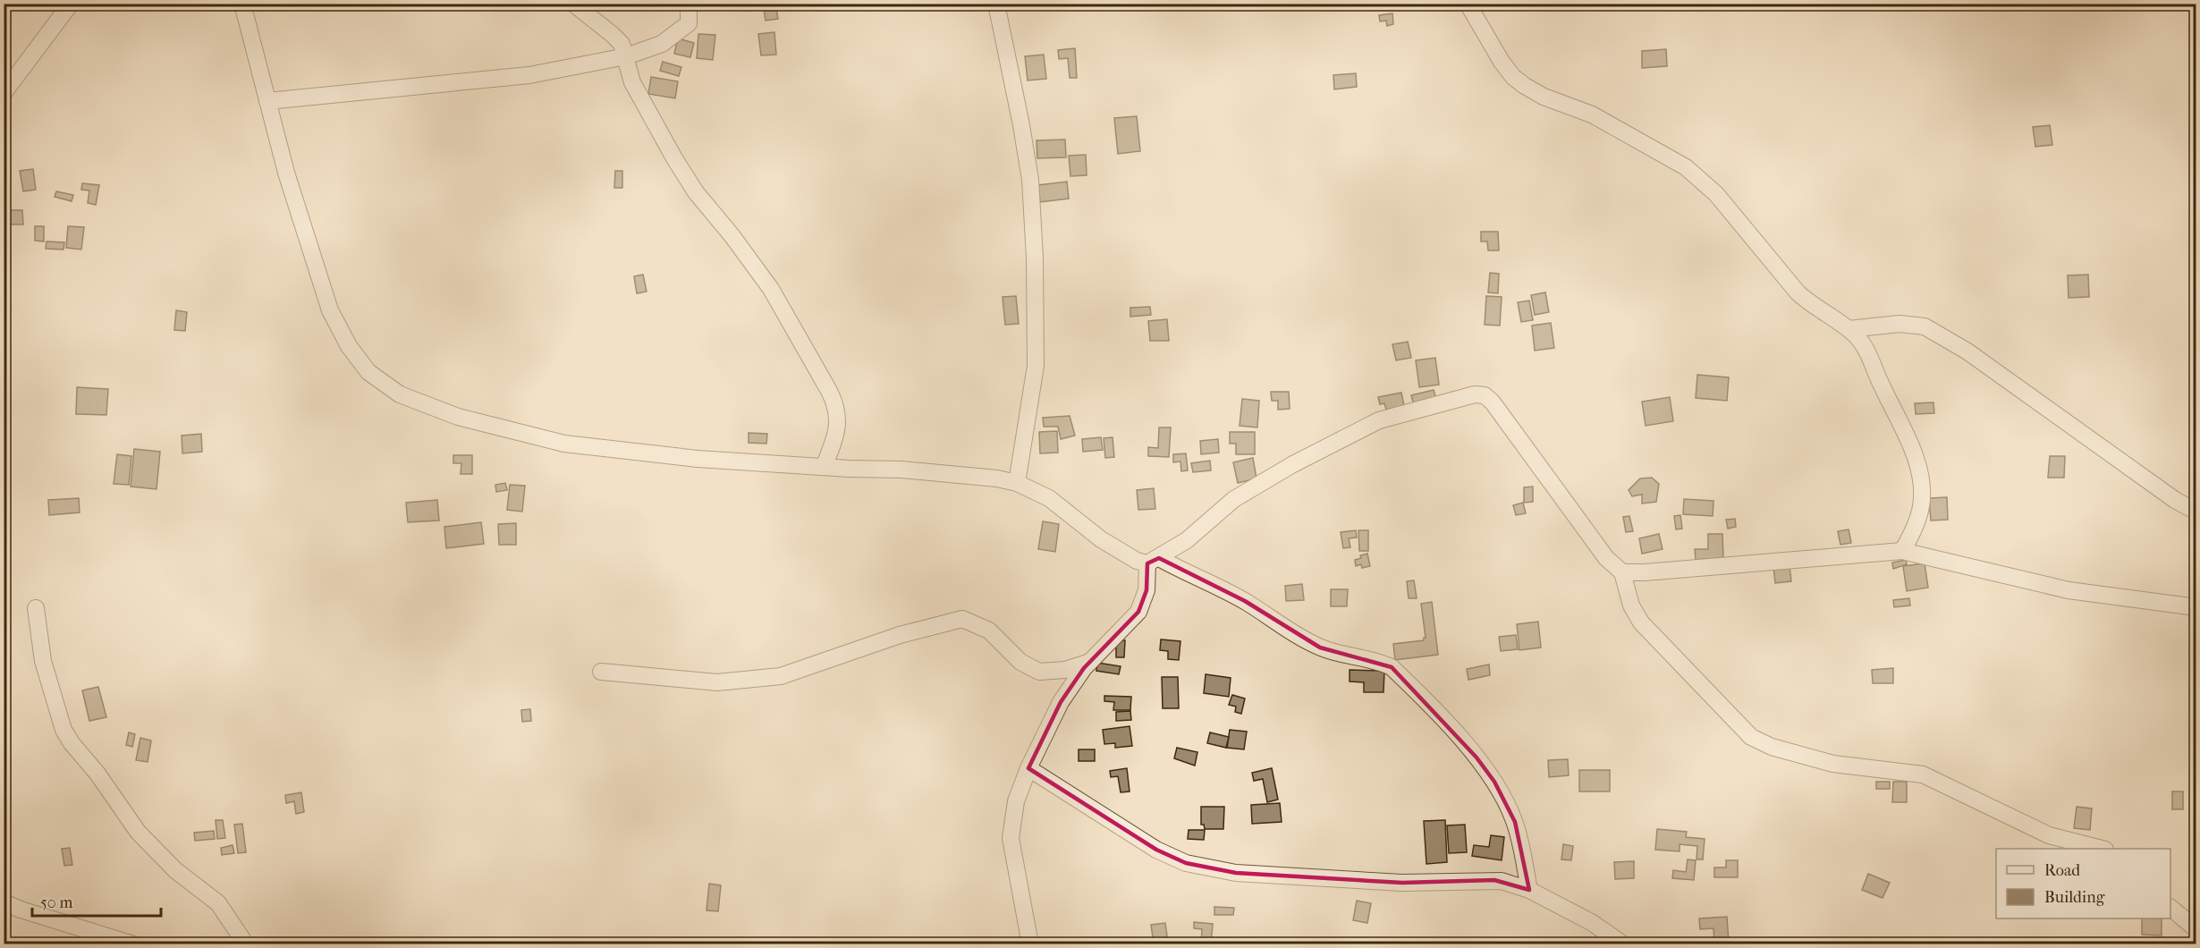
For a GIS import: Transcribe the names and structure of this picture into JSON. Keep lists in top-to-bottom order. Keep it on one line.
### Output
{"legend":["Road","Building"],"scale_bar":"50 m"}
